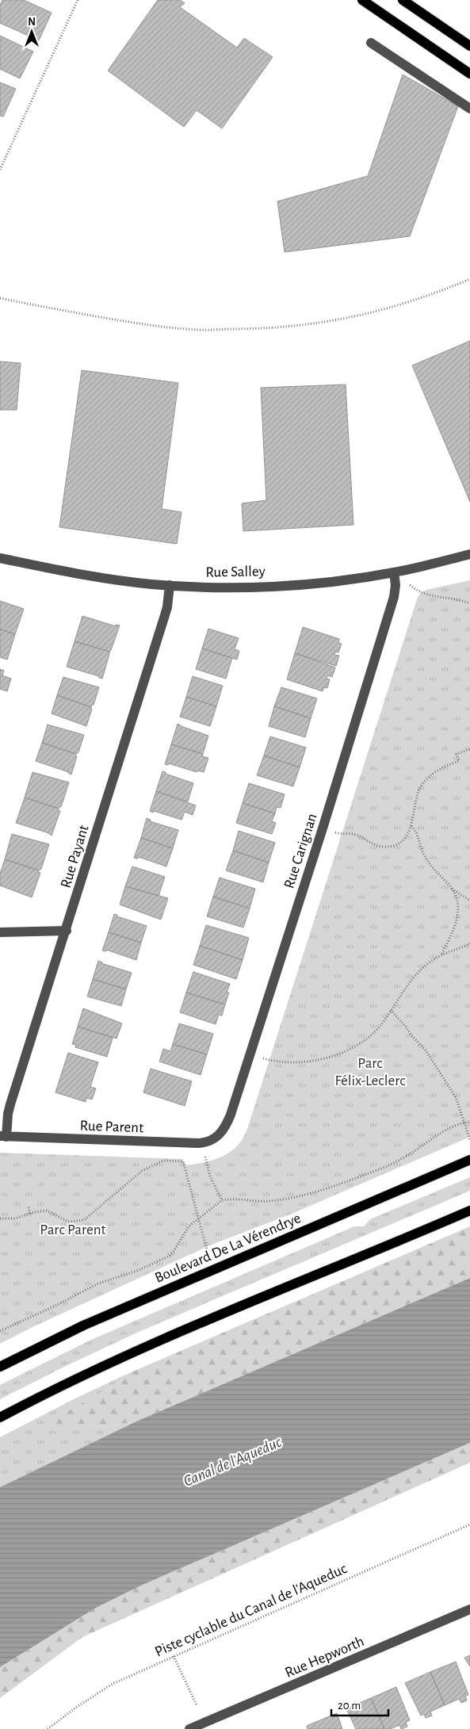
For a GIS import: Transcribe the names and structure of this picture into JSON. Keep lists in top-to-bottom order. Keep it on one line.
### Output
{"streets":{"main road":["Boulevard De La Vérendrye"],"street":["Rue Salley","Rue Carignan","Rue Payant","Rue Parent","Rue Hepworth"],"path":["Piste cyclable du Canal de l'Aqueduc"]},"crossings":[["Rue Salley","Rue Carignan"],["Rue Salley","Rue Payant"],["Rue Carignan","Rue Parent"],["Rue Payant","Rue Parent"]],"water":["Canal de l'Aqueduc"],"parks":["Parc Félix-Leclerc","Parc Parent"],"scale_bar":"20 m","north":"top"}
